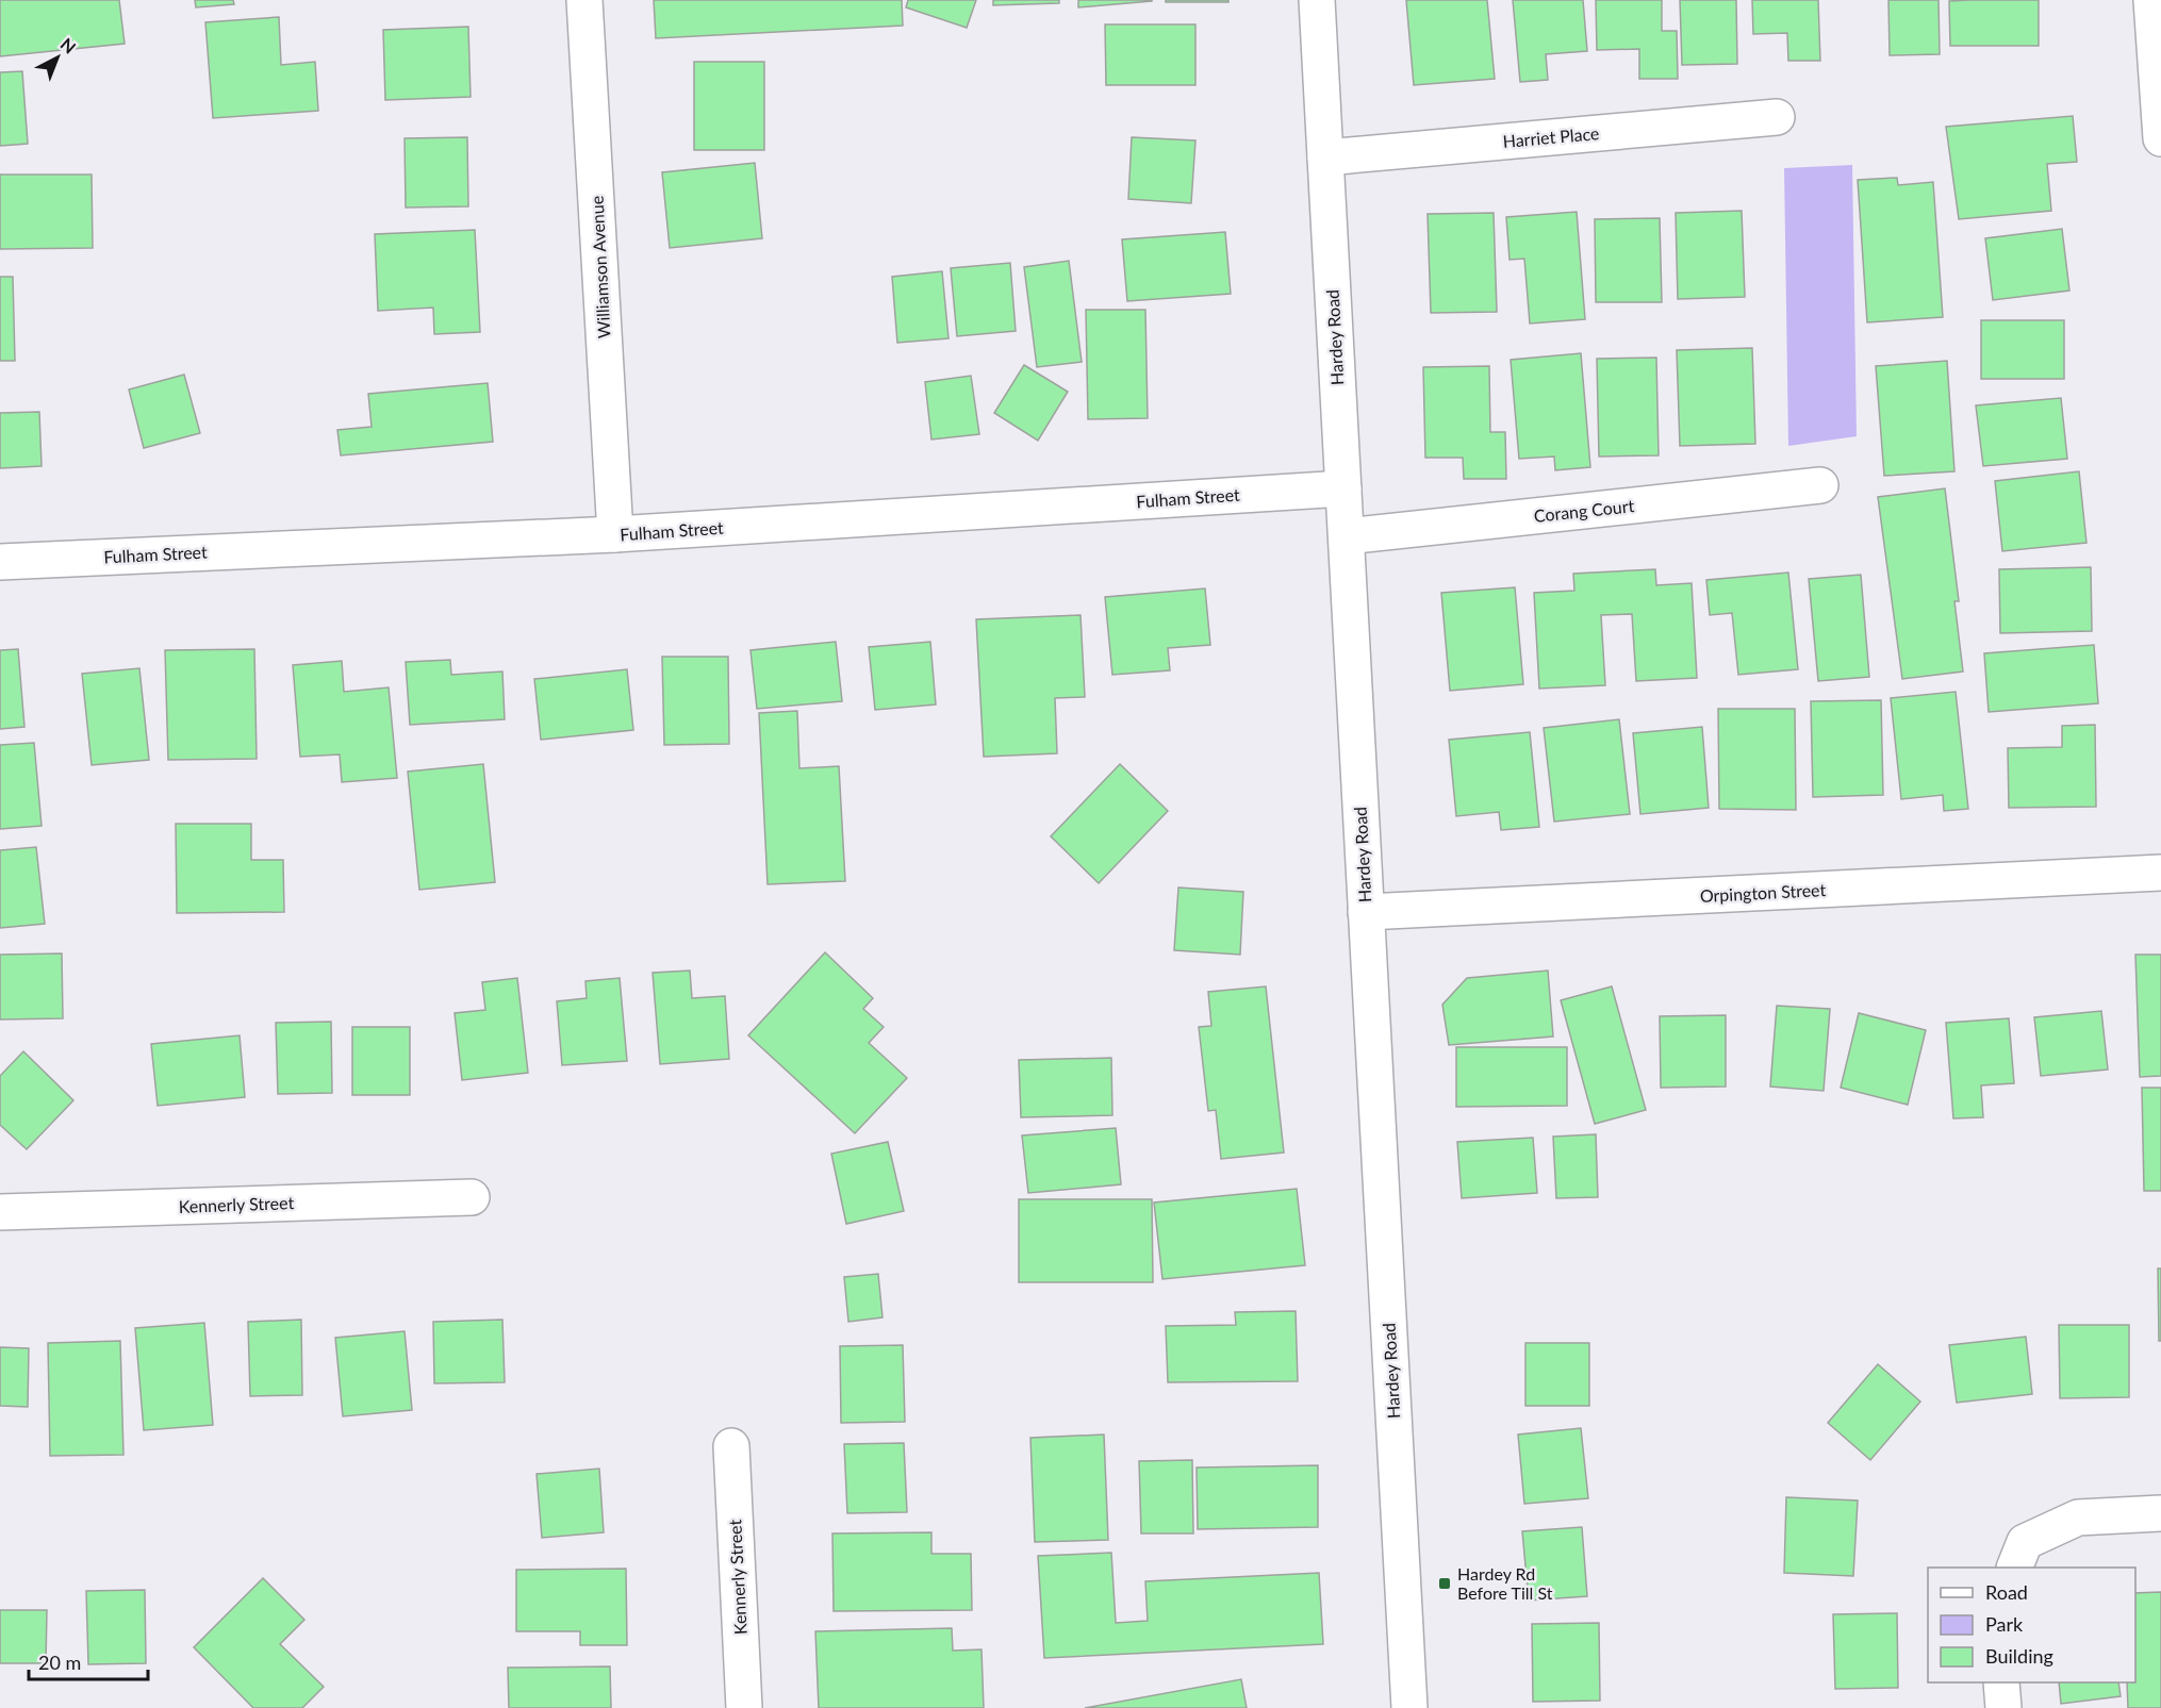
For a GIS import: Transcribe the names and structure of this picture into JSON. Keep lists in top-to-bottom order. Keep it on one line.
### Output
{"streets":{"street":["Harriet Place","Williamson Avenue","Hardey Road","Fulham Street","Corang Court","Orpington Street","Kennerly Street"]},"crossings":[["Harriet Place","Hardey Road"],["Williamson Avenue","Fulham Street"],["Hardey Road","Fulham Street"],["Hardey Road","Corang Court"],["Hardey Road","Orpington Street"]],"places":{"transit":["Hardey Rd Before Till St"]},"legend":["Road","Park","Building"],"scale_bar":"20 m","north":"top right"}
